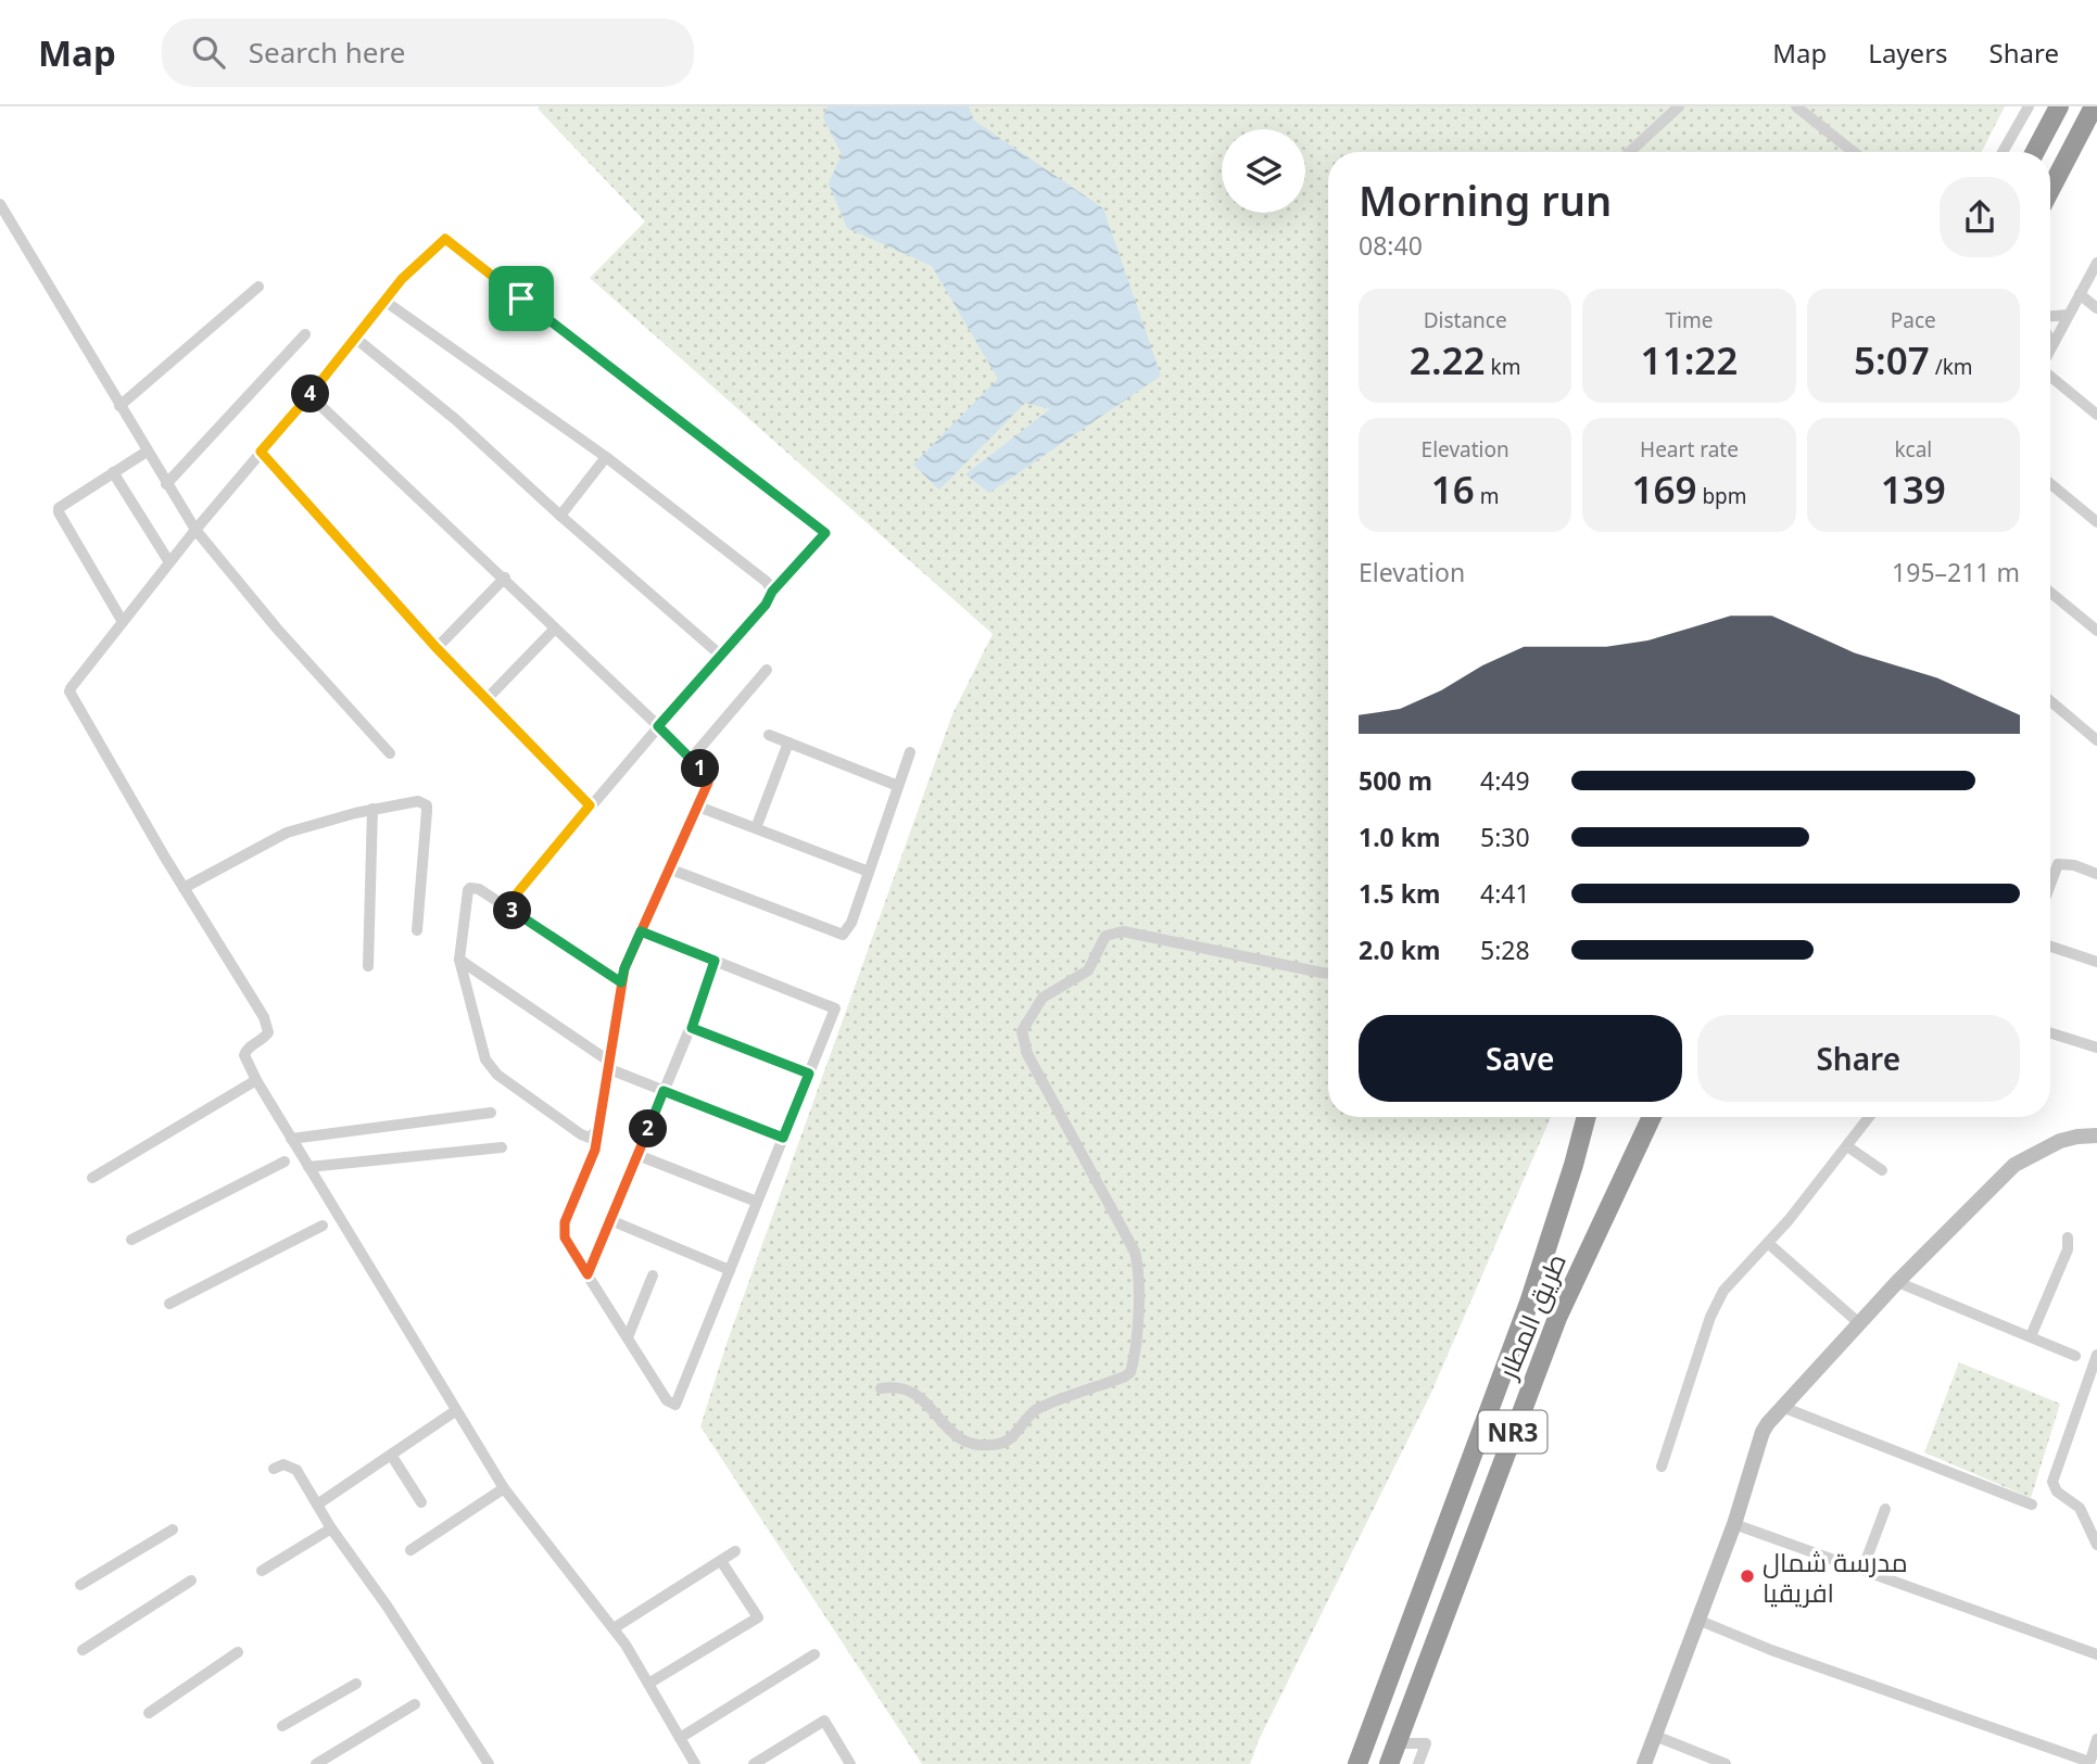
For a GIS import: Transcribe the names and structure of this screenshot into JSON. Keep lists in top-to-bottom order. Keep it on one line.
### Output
{"streets":{"highway":["طريق المطار","NR3"]},"places":["مدرسة شمال افريقيا"],"page":{"header":"Map","search":"Search here","nav":["Map","Layers","Share"],"heading":["Morning run","08:40"],"stats":[["Distance","2.22 km"],["Time","11:22"],["Pace","5:07 /km"],["Elevation","16 m"],["Heart rate","169 bpm"],["kcal","139"]],"pins":["4","1","3","2"],"chart":["Elevation","195–211 m"],"list":[{"name":"500 m","note":"4:49"},{"name":"1.0 km","note":"5:30"},{"name":"1.5 km","note":"4:41"},{"name":"2.0 km","note":"5:28"}],"buttons":["Save","Share"]}}
